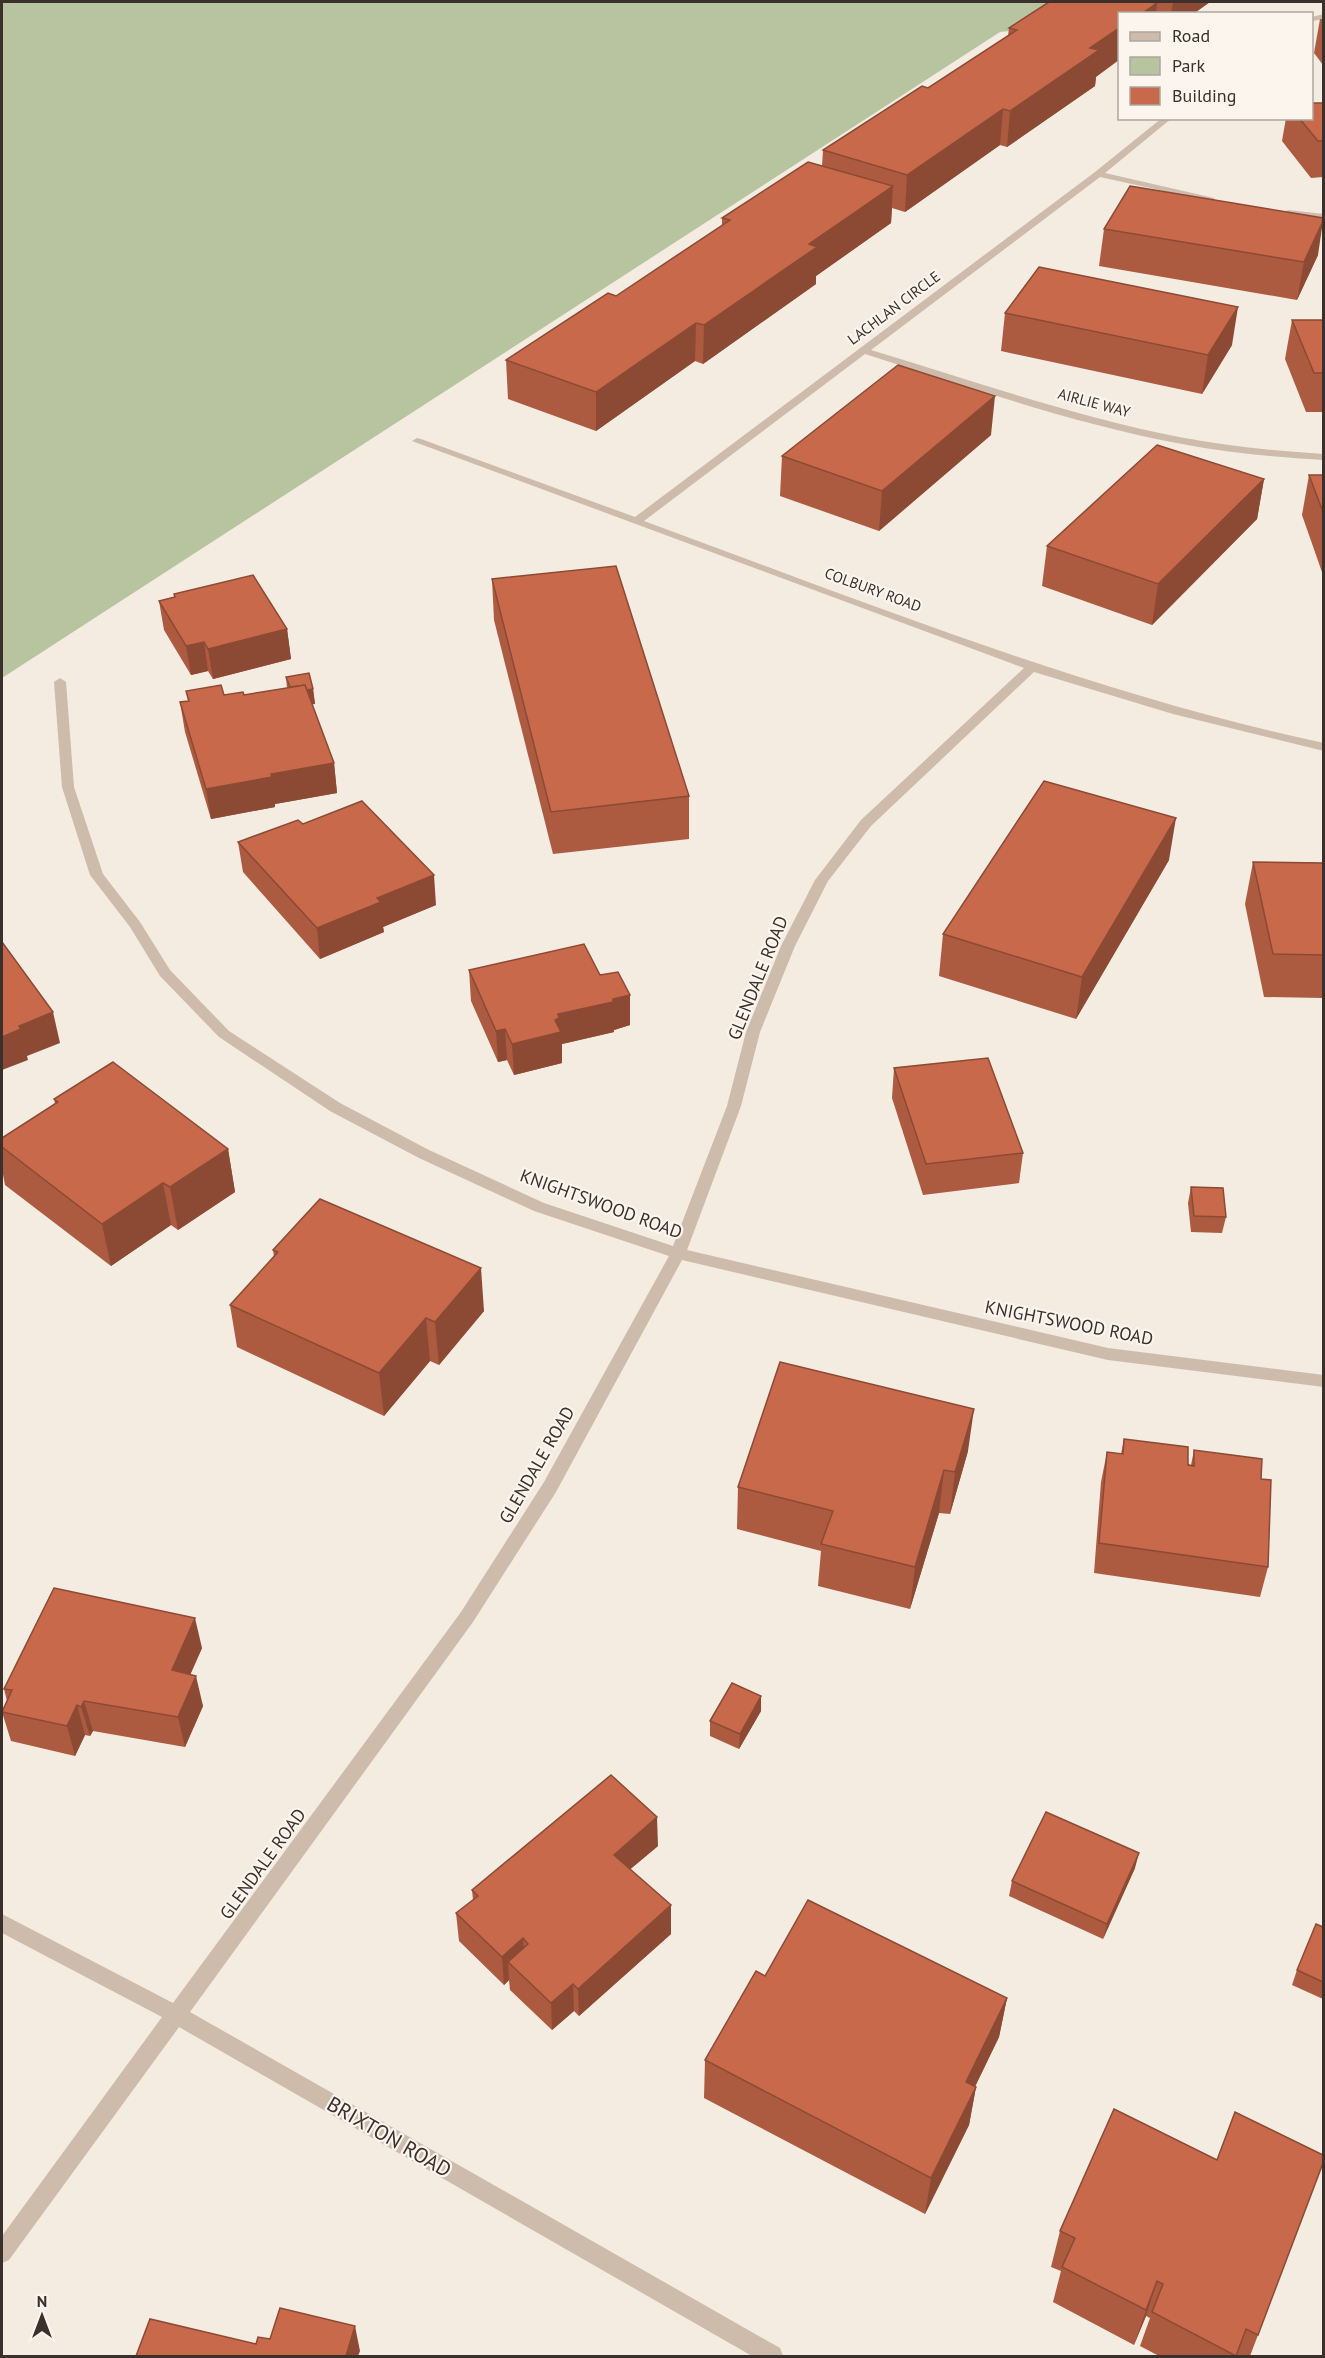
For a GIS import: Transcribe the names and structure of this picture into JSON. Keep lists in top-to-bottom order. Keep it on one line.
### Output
{"streets":{"street":["LACHLAN CIRCLE","AIRLIE WAY","COLBURY ROAD","GLENDALE ROAD","KNIGHTSWOOD ROAD","BRIXTON ROAD"]},"crossings":[["LACHLAN CIRCLE","AIRLIE WAY"],["LACHLAN CIRCLE","COLBURY ROAD"],["COLBURY ROAD","GLENDALE ROAD"],["GLENDALE ROAD","KNIGHTSWOOD ROAD"],["GLENDALE ROAD","BRIXTON ROAD"]],"legend":["Road","Park","Building"],"north":"top"}
